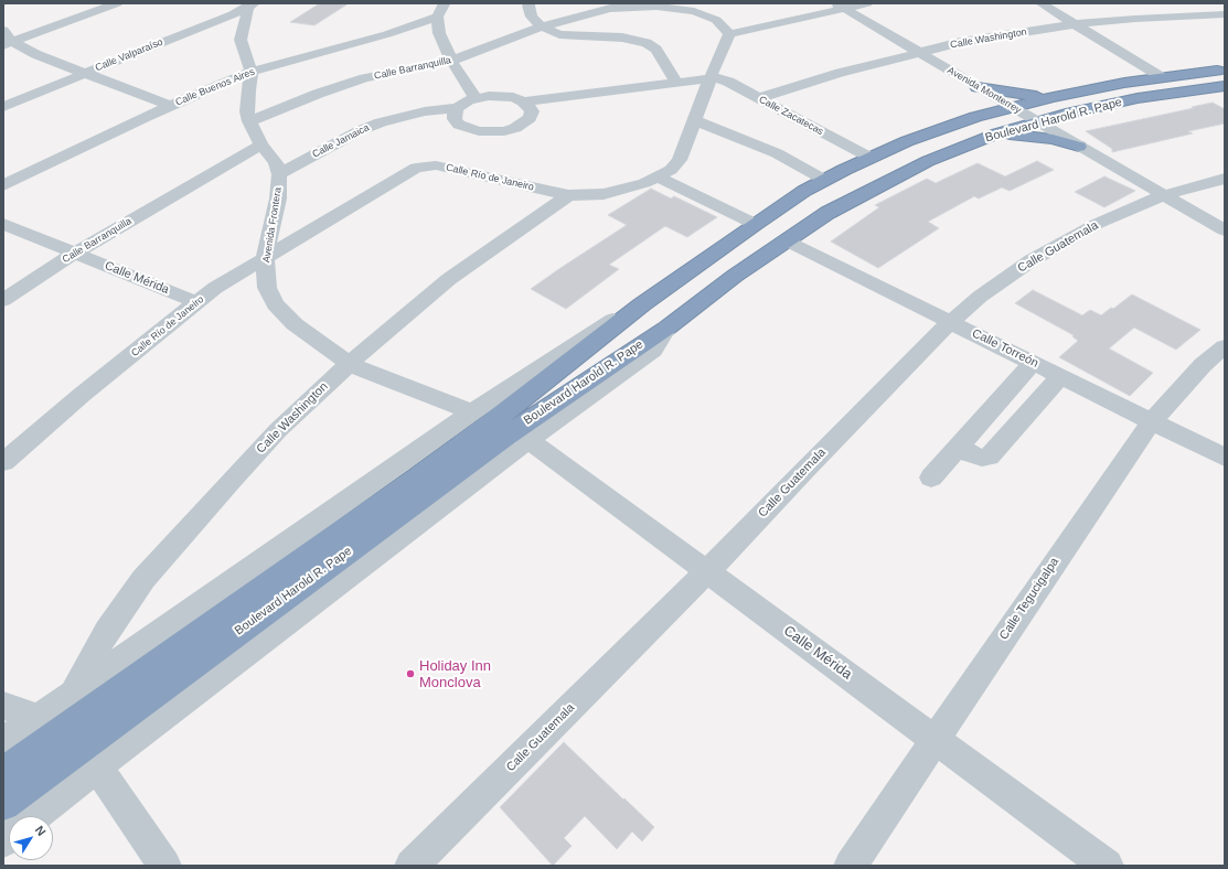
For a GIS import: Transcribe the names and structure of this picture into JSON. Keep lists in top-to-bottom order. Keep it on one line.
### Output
{"streets":{"highway":["Boulevard Harold R. Pape"],"street":["Calle Washington","Calle Valparaíso","Calle Barranquilla","Calle Buenos Aires","Avenida Monterrey","Calle Zacatecas","Calle Jamaica","Calle Río de Janeiro","Avenida Frontera","Calle Guatemala","Calle Mérida","Calle Torreón","Calle Tegucigalpa"]},"crossings":[["Calle Washington","Avenida Monterrey"],["Calle Washington","Calle Zacatecas"],["Calle Washington","Calle Río de Janeiro"],["Calle Washington","Avenida Frontera"],["Calle Valparaíso","Avenida Frontera"],["Calle Barranquilla","Avenida Frontera"],["Calle Barranquilla","Calle Mérida"],["Calle Buenos Aires","Avenida Frontera"],["Avenida Monterrey","Boulevard Harold R. Pape"],["Avenida Monterrey","Calle Guatemala"],["Calle Zacatecas","Boulevard Harold R. Pape"],["Calle Zacatecas","Calle Río de Janeiro"],["Boulevard Harold R. Pape","Calle Torreón"],["Calle Jamaica","Avenida Frontera"],["Calle Río de Janeiro","Avenida Frontera"],["Calle Río de Janeiro","Calle Mérida"],["Calle Guatemala","Calle Mérida"],["Calle Guatemala","Calle Torreón"],["Calle Mérida","Calle Tegucigalpa"],["Calle Torreón","Calle Tegucigalpa"]],"places":["Holiday Inn Monclova"],"north":"top right"}
